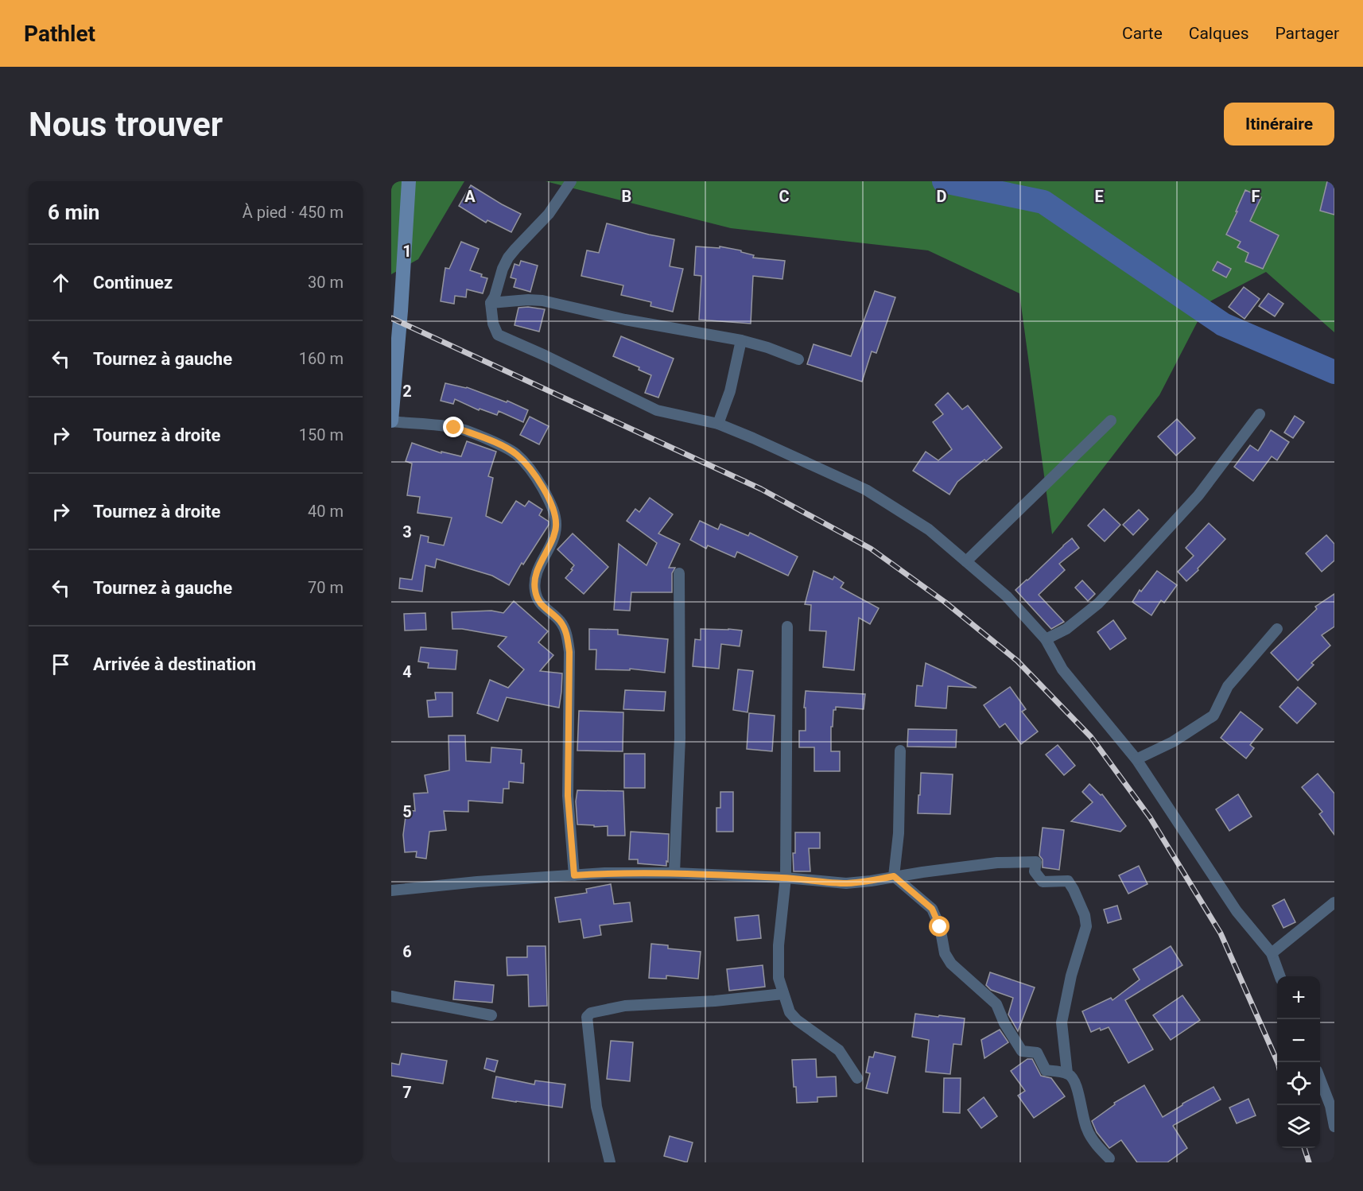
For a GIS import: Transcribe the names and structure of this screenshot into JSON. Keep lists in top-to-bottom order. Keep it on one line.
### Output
{"page":{"header":"Pathlet","nav":["Carte","Calques","Partager"],"buttons":"Itinéraire","title":"Nous trouver","heading":["6 min","À pied · 450 m"],"list":[["Continuez","30 m"],["Tournez à gauche","160 m"],["Tournez à droite","150 m"],["Tournez à droite","40 m"],["Tournez à gauche","70 m"],"Arrivée à destination"],"map_buttons":["+","−"]},"grid":{"columns":["A","B","C","D","E","F"],"rows":["1","2","3","4","5","6","7"]}}
